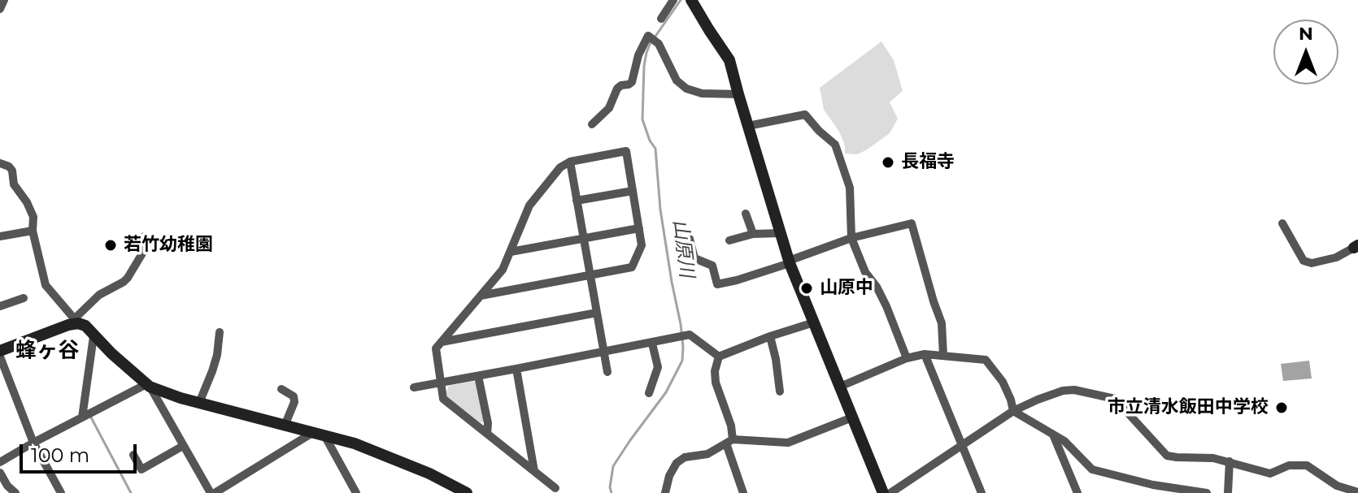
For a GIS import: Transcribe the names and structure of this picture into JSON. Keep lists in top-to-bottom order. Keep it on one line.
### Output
{"districts":["蜂ヶ谷"],"water":["山原川"],"places":["長福寺","若竹幼稚園","山原中","市立清水飯田中学校"],"scale_bar":"100 m","north":"top"}
